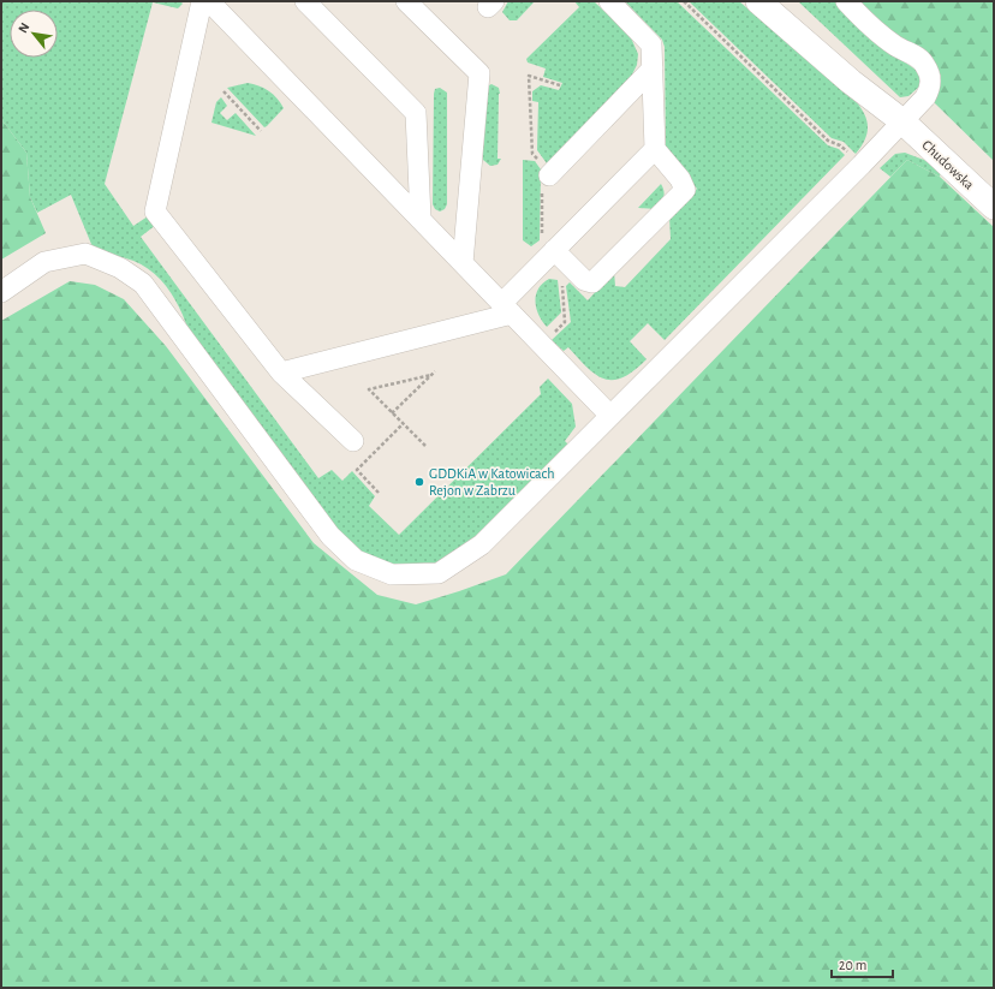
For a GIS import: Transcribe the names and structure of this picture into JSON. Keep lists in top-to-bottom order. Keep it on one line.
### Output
{"streets":{"main road":["Chudowska"]},"places":["GDDKiA w Katowicach Rejon w Zabrzu"],"scale_bar":"20 m","north":"top left"}
